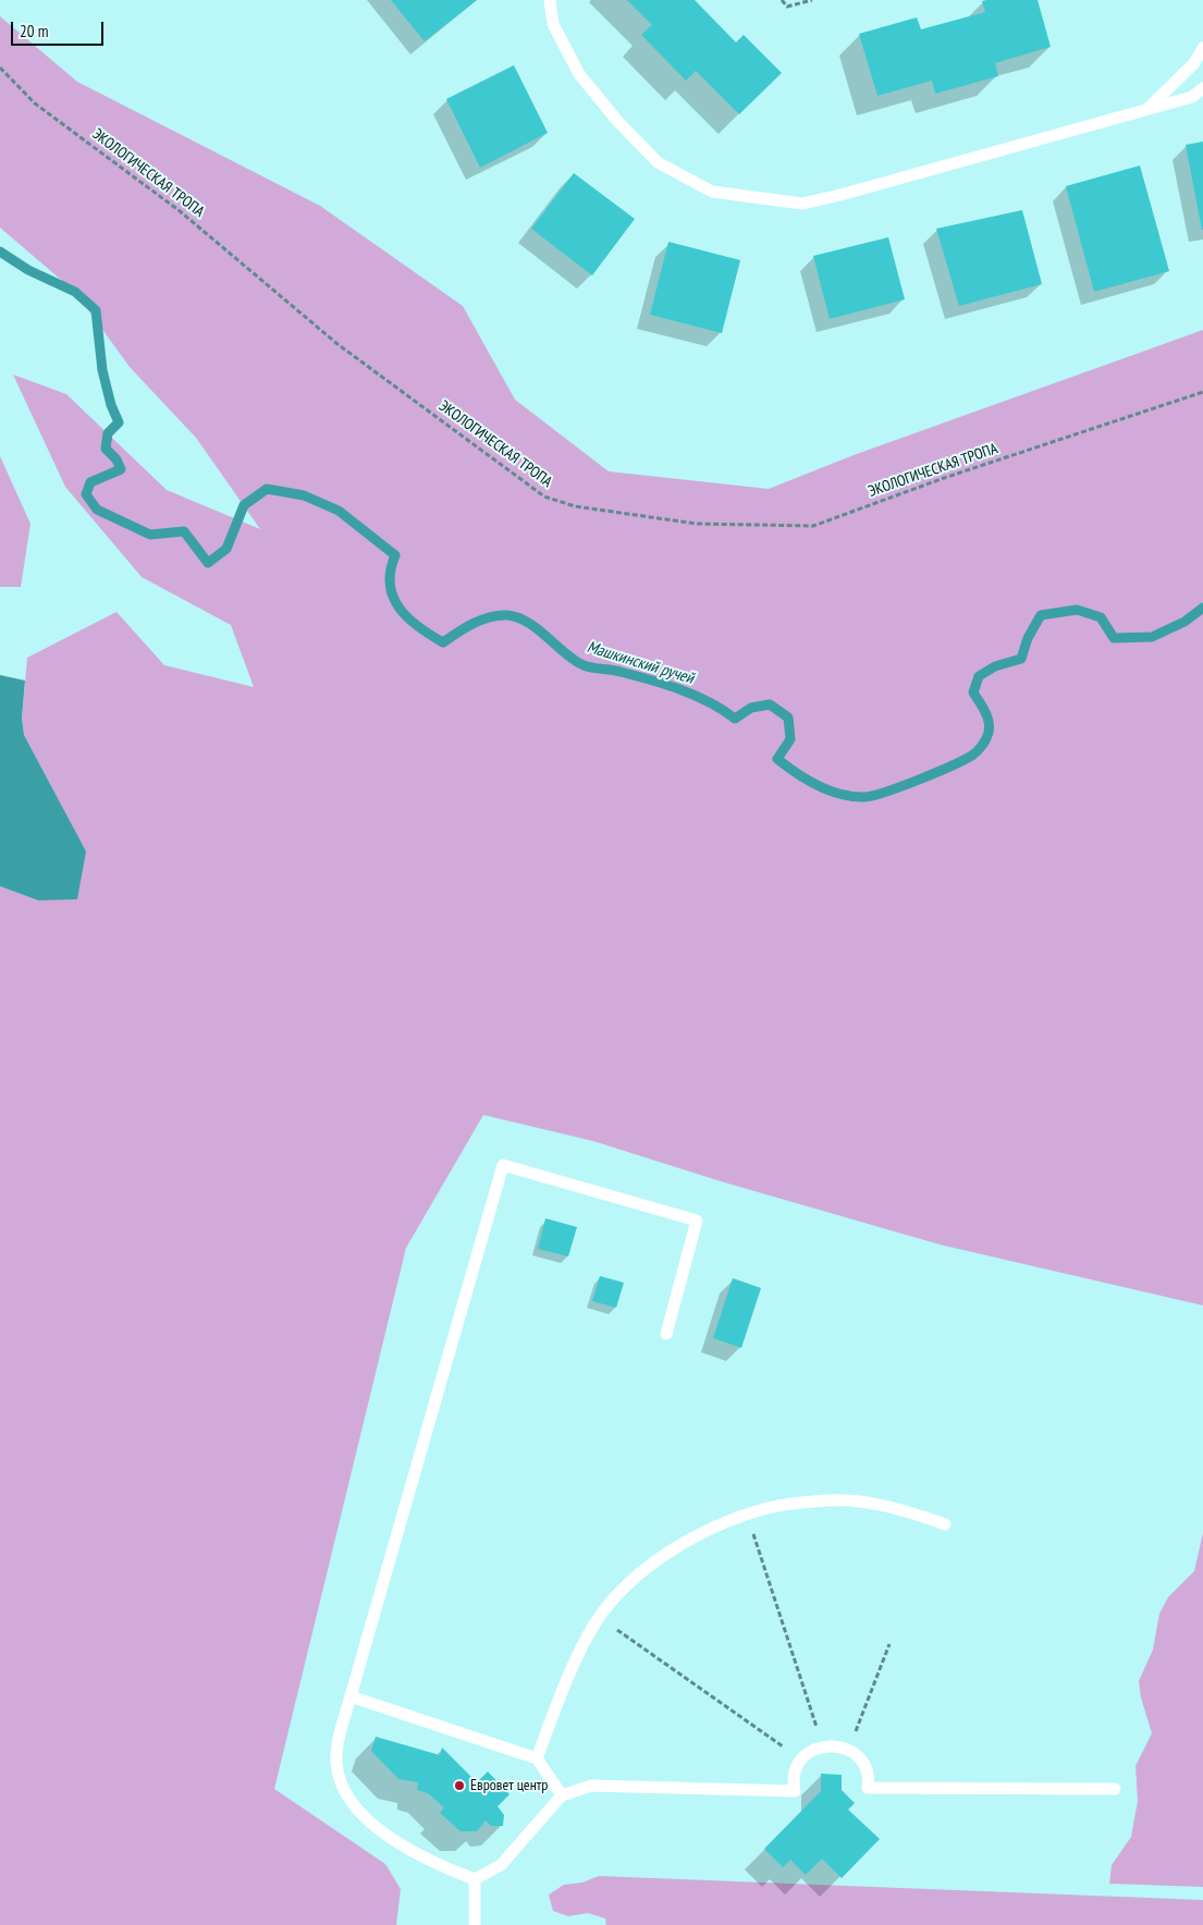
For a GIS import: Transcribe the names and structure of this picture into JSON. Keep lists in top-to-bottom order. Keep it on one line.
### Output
{"streets":{"path":["ЭКОЛОГИЧЕСКАЯ ТРОПА"]},"water":["Машкинский ручей"],"places":["Евровет центр"],"scale_bar":"20 m"}
